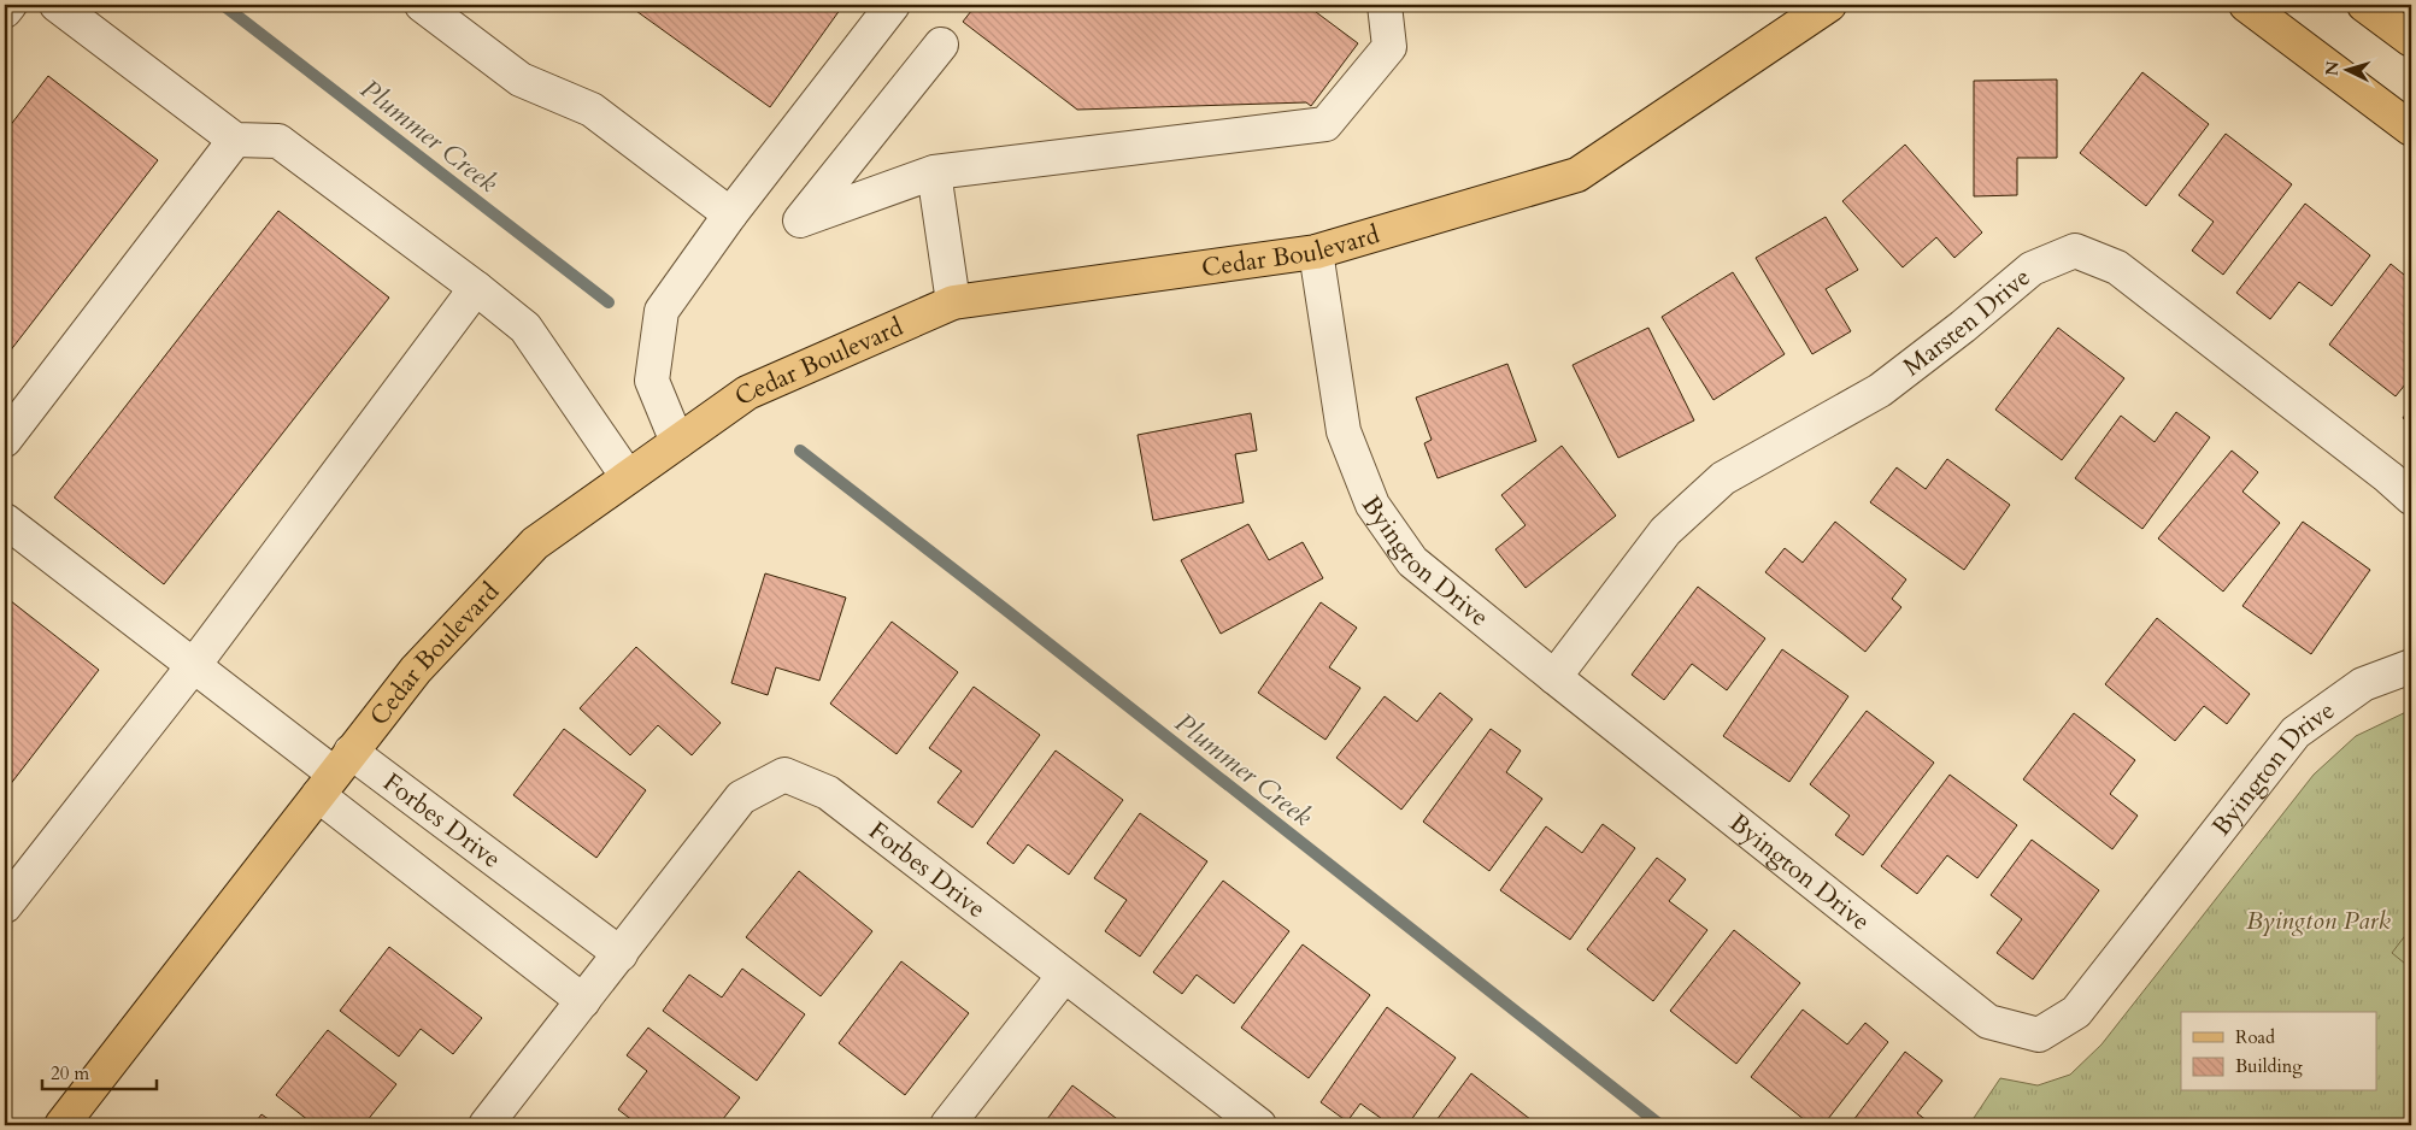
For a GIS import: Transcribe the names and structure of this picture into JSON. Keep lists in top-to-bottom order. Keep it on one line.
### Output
{"streets":{"main road":["Cedar Boulevard"],"street":["Marsten Drive","Byington Drive","Forbes Drive"]},"crossings":[["Cedar Boulevard","Byington Drive"],["Cedar Boulevard","Forbes Drive"],["Marsten Drive","Byington Drive"]],"water":["Plummer Creek"],"parks":["Byington Park"],"legend":["Road","Building"],"scale_bar":"20 m","north":"left"}
